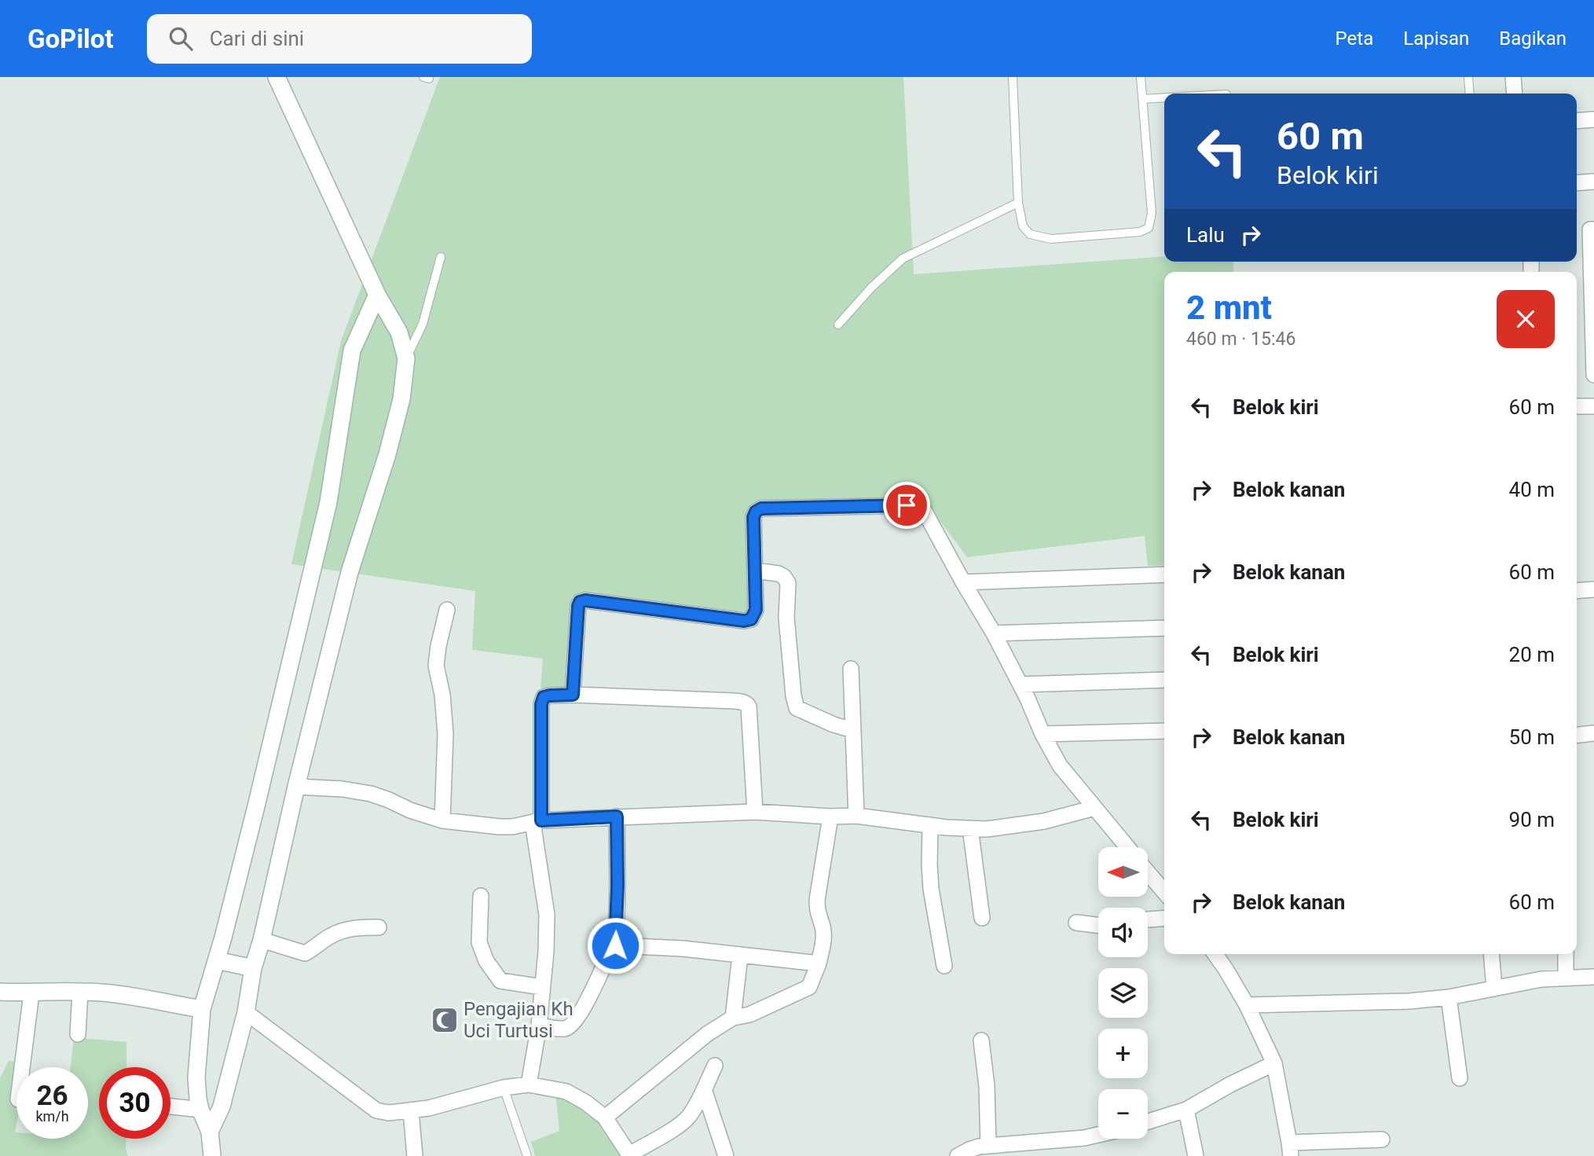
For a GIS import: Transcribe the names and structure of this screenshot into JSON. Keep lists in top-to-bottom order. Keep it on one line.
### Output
{"places":{"mosque":["Pengajian Kh Uci Turtusi"]},"north":"left","page":{"header":"GoPilot","search":"Cari di sini","nav":["Peta","Lapisan","Bagikan"],"turn":["60 m","Belok kiri"],"then":"Lalu","heading":["2 mnt","460 m · 15:46"],"list":[{"name":"Belok kiri","value":"60 m"},{"name":"Belok kanan","value":"40 m"},{"name":"Belok kanan","value":"60 m"},{"name":"Belok kiri","value":"20 m"},{"name":"Belok kanan","value":"50 m"},{"name":"Belok kiri","value":"90 m"},{"name":"Belok kanan","value":"60 m"}],"map_buttons":["+","−"],"speed":"26 km/h","limit":"30"}}
